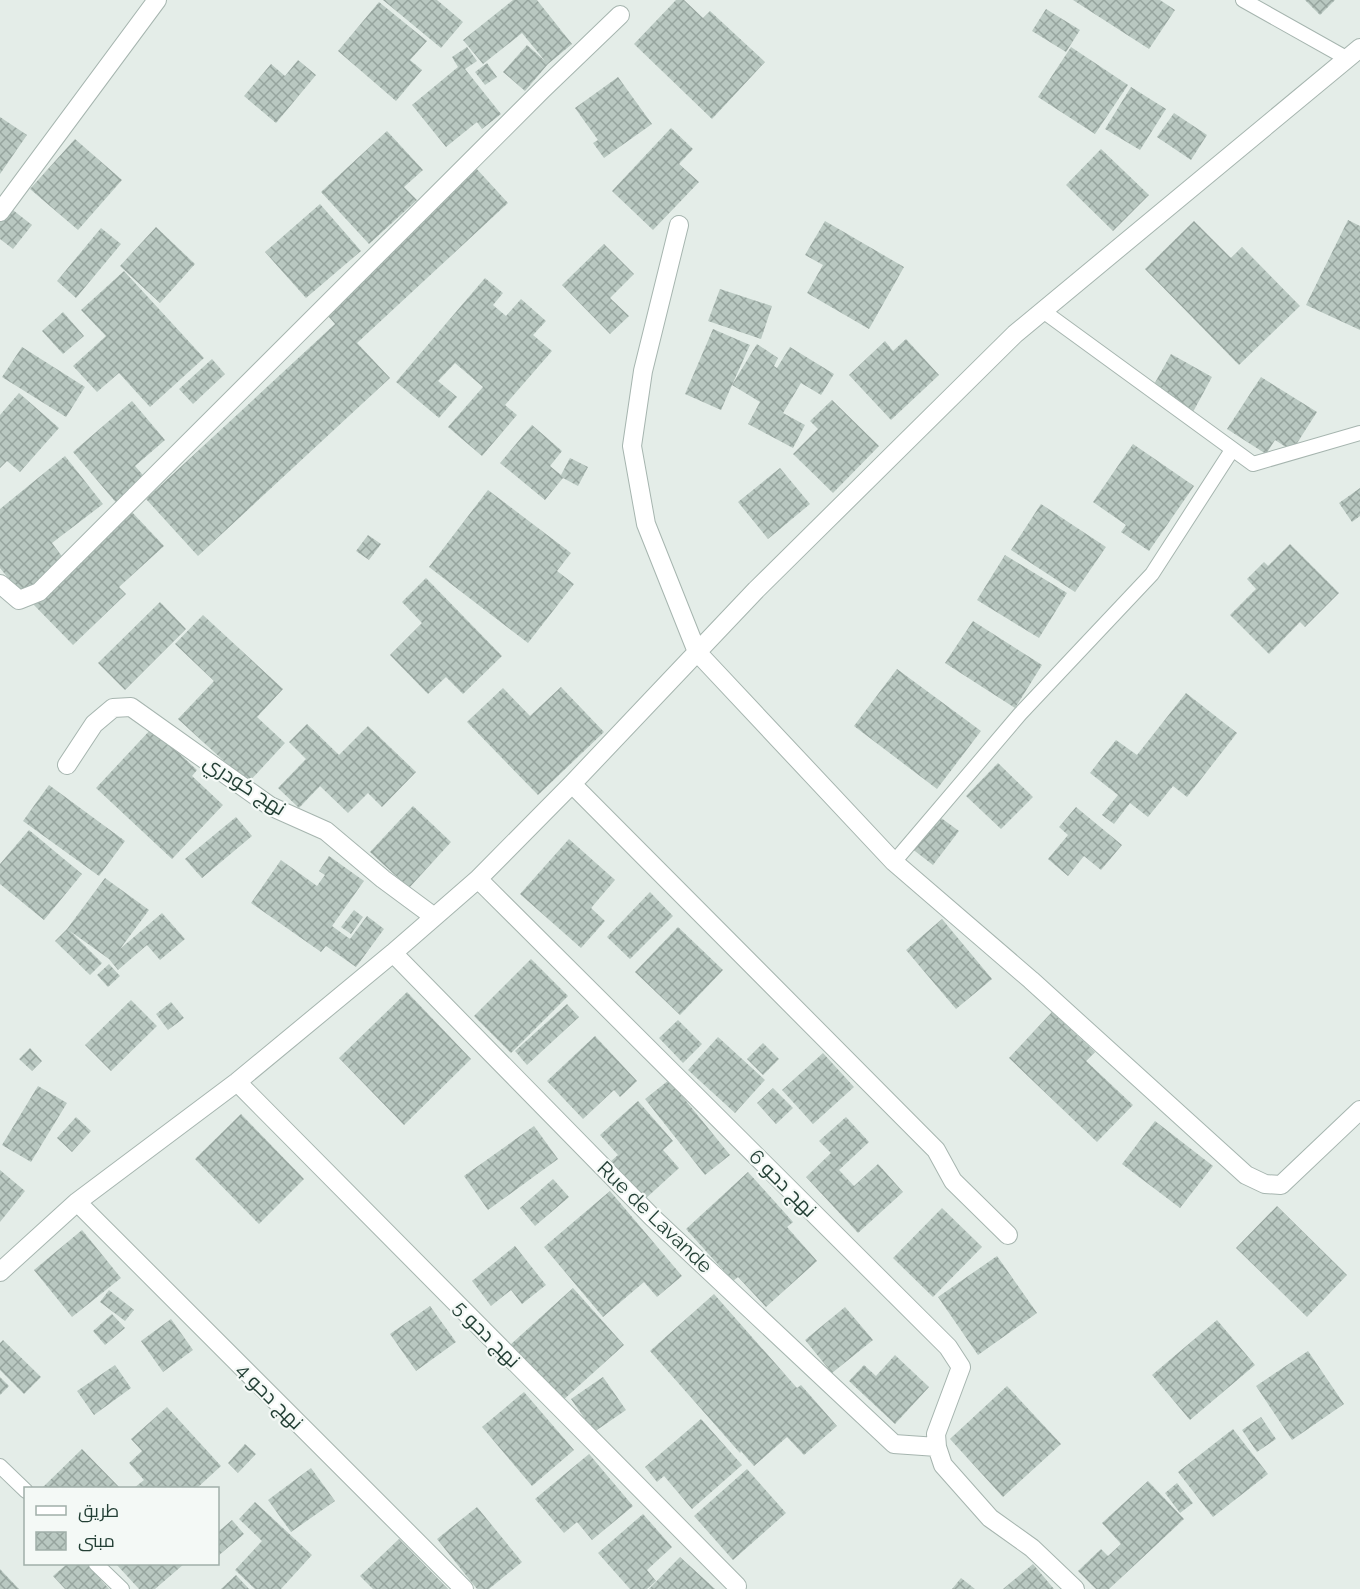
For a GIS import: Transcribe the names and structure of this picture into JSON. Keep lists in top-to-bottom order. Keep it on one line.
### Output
{"streets":{"street":["نهج كودري","نهج دحو 6","Rue de Lavande","نهج دحو 5","نهج دحو 4"]},"crossings":[["نهج دحو 6","Rue de Lavande"]],"legend":["طريق","مبنى"]}
